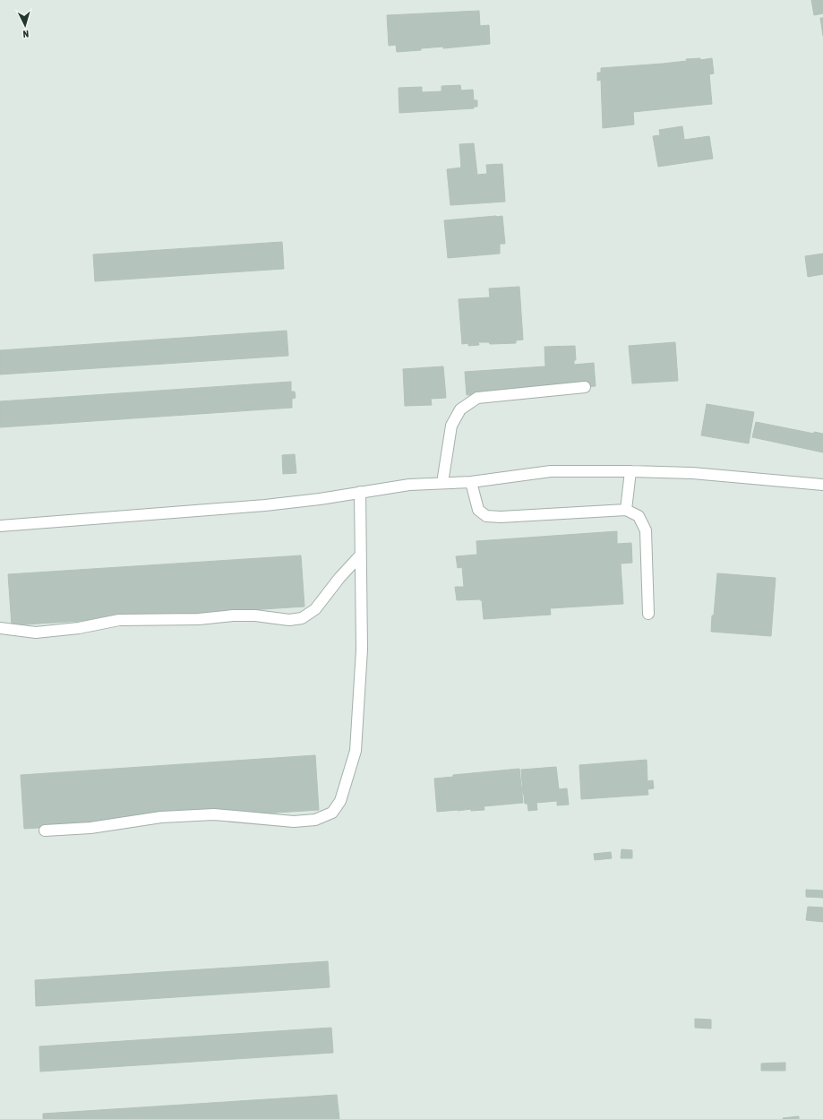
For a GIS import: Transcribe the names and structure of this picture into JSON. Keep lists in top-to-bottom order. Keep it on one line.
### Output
{"north":"bottom"}
